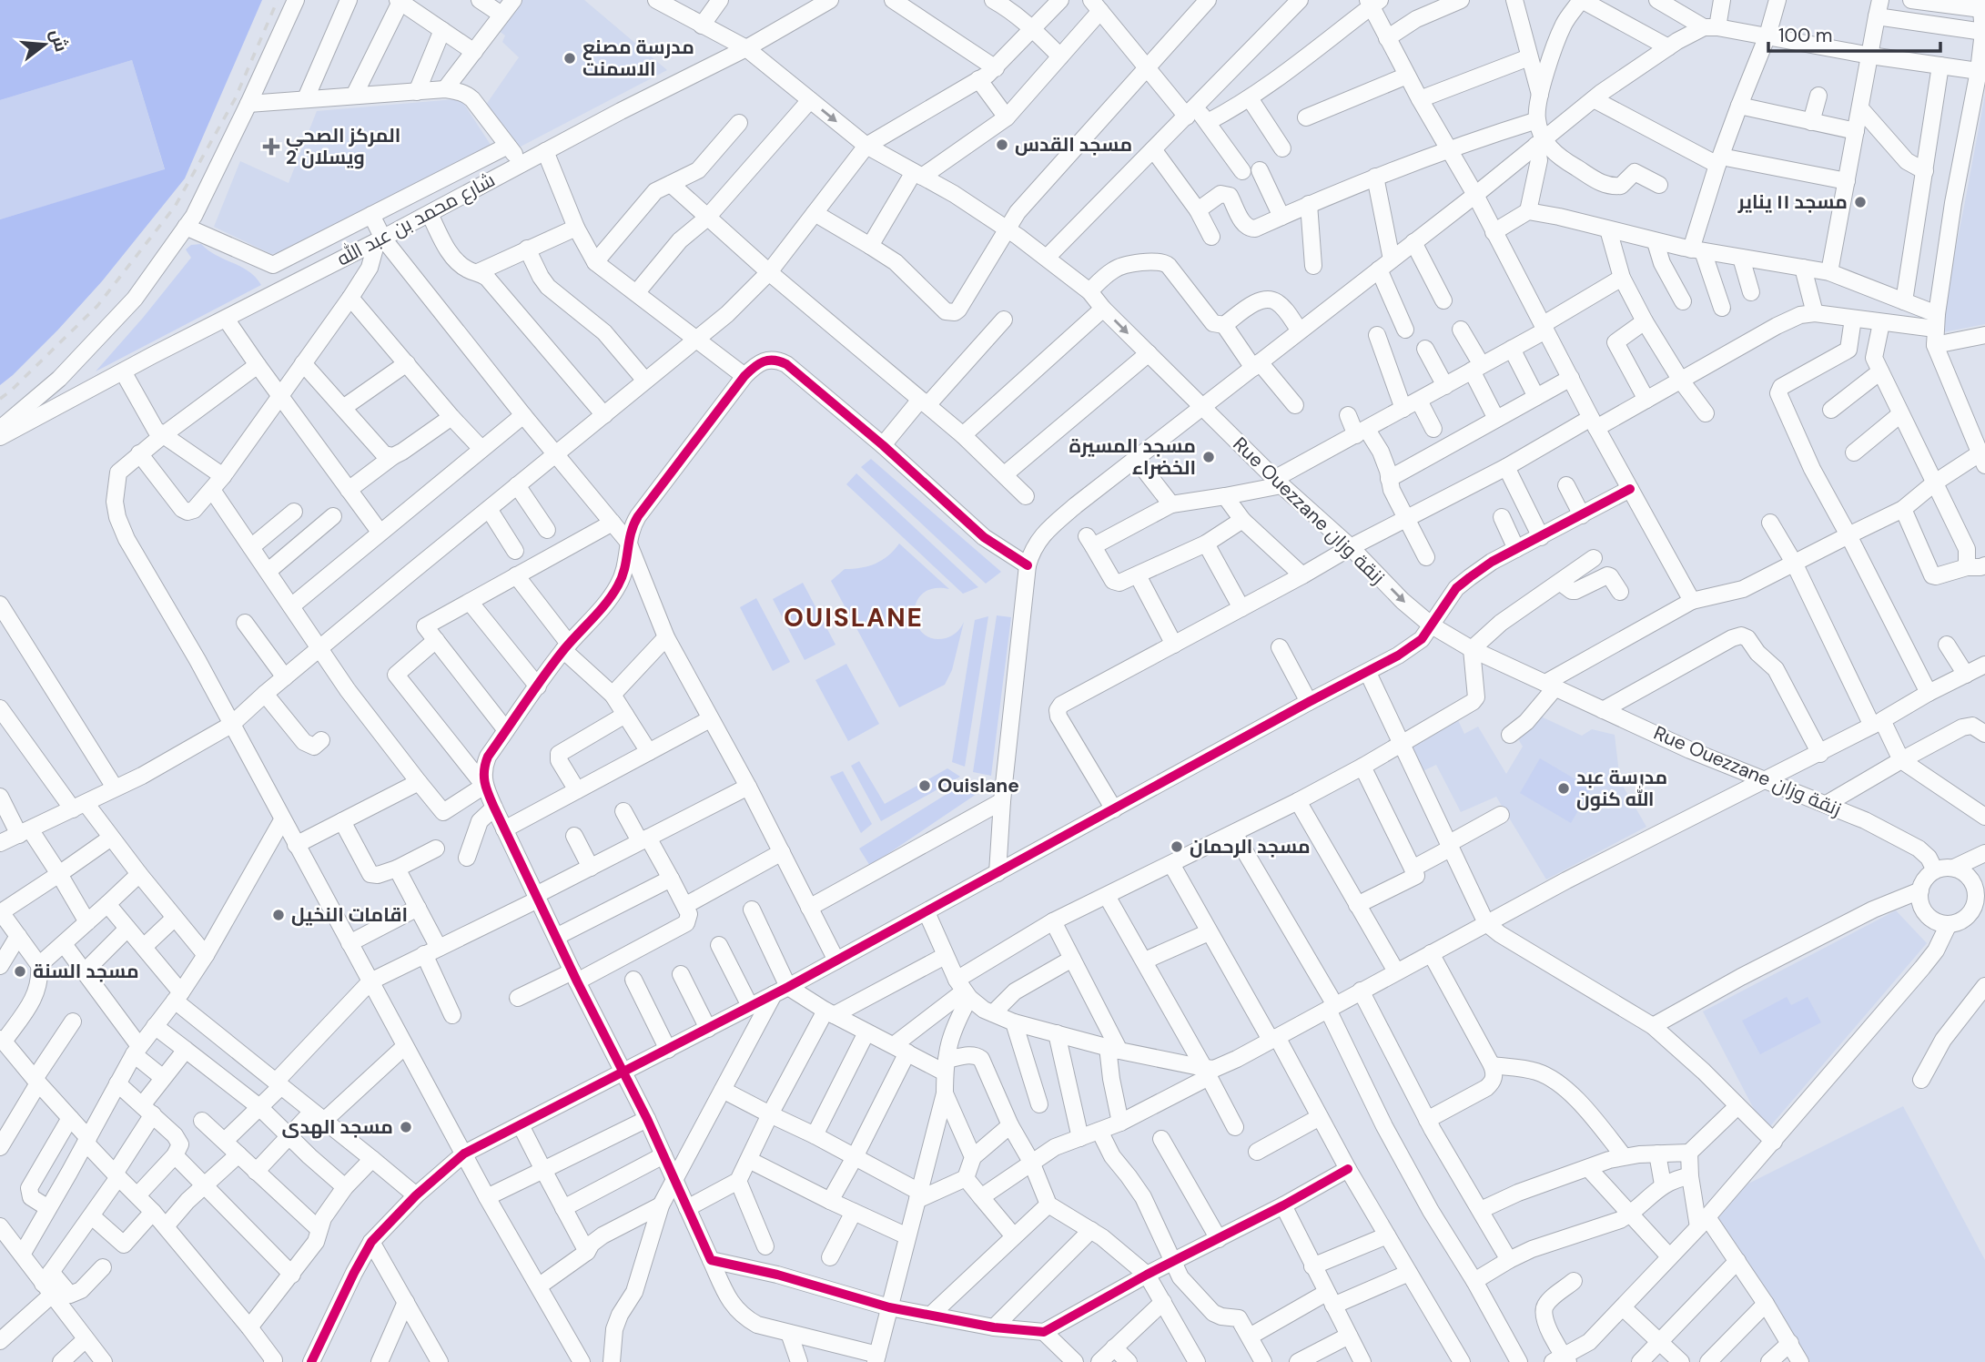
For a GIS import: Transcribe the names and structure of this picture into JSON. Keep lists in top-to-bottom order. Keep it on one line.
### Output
{"streets":{"street":["شارع محمد بن عبد الله","Rue Ouezzane زنقة وزان"]},"crossings":[["شارع محمد بن عبد الله","Rue Ouezzane زنقة وزان"]],"districts":["OUISLANE"],"places":{"other":["مدرسة مصنع الاسمنت","مسجد القدس","مسجد ١١ يناير","مسجد المسيرة الخضراء","Ouislane","مدرسة عبد الله كنون","مسجد الرحمان","اقامات النخيل","مسجد السنة","مسجد الهدى"],"health":["المركز الصحي ويسلان 2"]},"scale_bar":"100 m","north":"right"}
